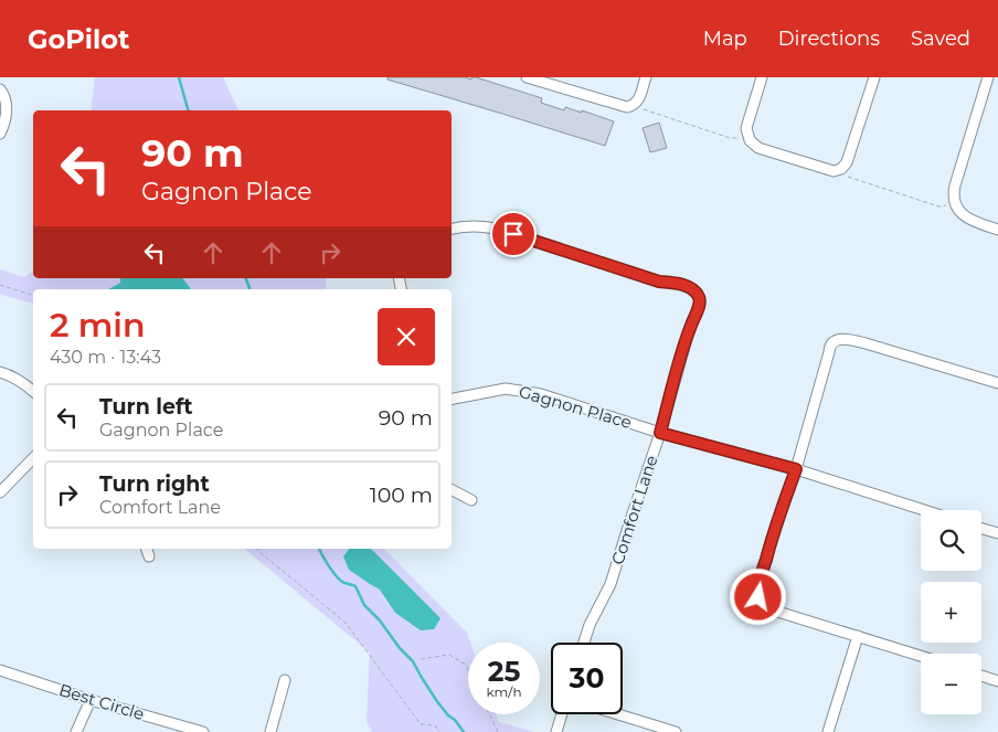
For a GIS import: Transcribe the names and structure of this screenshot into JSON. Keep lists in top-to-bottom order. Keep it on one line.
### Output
{"streets":{"street":["Gagnon Place","Comfort Lane","Best Circle"]},"crossings":[["Gagnon Place","Comfort Lane"]],"page":{"header":"GoPilot","nav":["Map","Directions","Saved"],"turn":["90 m","Gagnon Place"],"heading":["2 min","430 m · 13:43"],"list":[{"name":"Turn left","note":"Gagnon Place","value":"90 m"},{"name":"Turn right","note":"Comfort Lane","value":"100 m"}],"map_buttons":["+","−"],"speed":"25 km/h","limit":"30"}}
